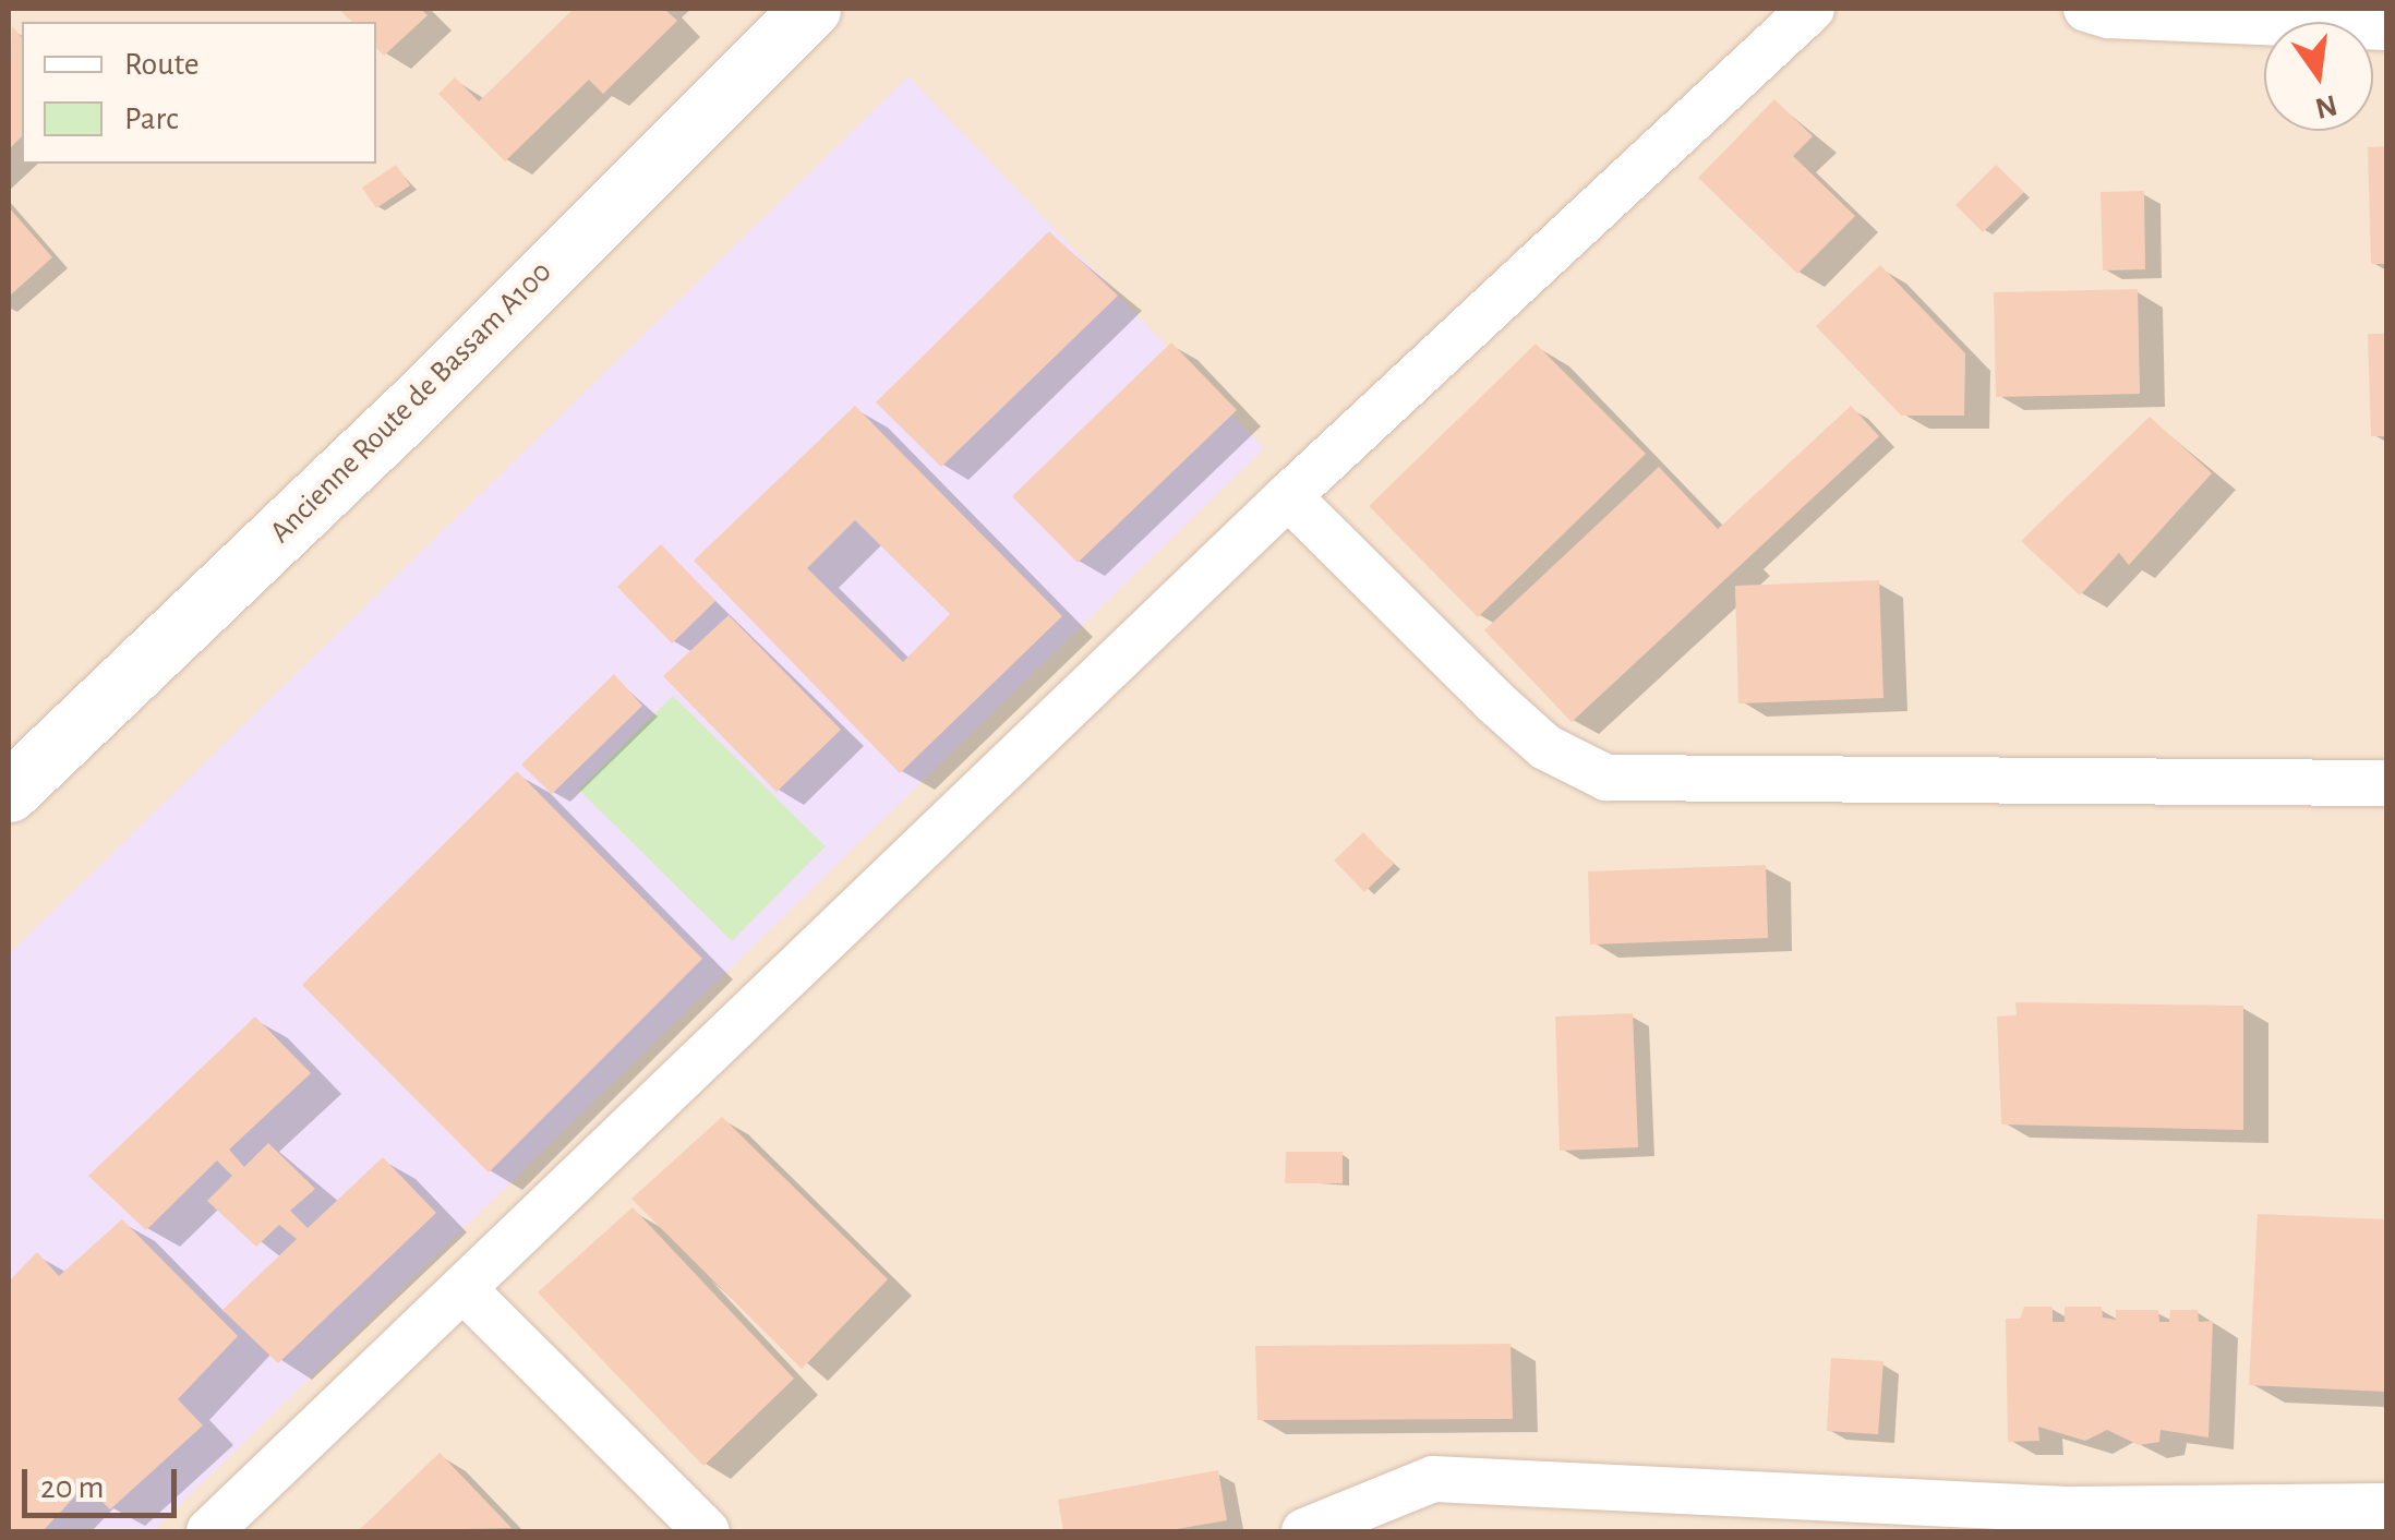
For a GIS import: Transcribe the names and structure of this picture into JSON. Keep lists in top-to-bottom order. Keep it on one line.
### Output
{"streets":{"main road":["Ancienne Route de Bassam A100"]},"legend":["Route","Parc"],"scale_bar":"20 m","north":"bottom"}
